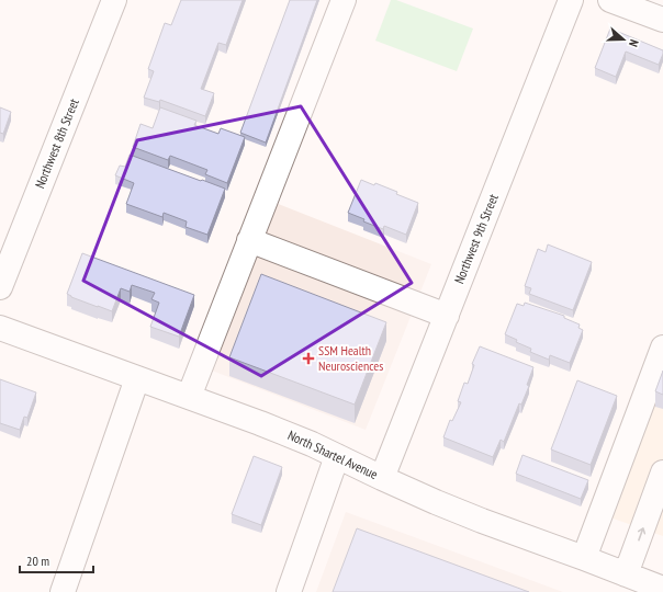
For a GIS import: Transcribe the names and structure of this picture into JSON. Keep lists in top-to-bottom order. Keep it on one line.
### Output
{"streets":{"street":["Northwest 8th Street","Northwest 9th Street","North Shartel Avenue"]},"crossings":[["Northwest 9th Street","North Shartel Avenue"]],"places":{"health":["SSM Health Neurosciences"]},"scale_bar":"20 m","north":"right"}
